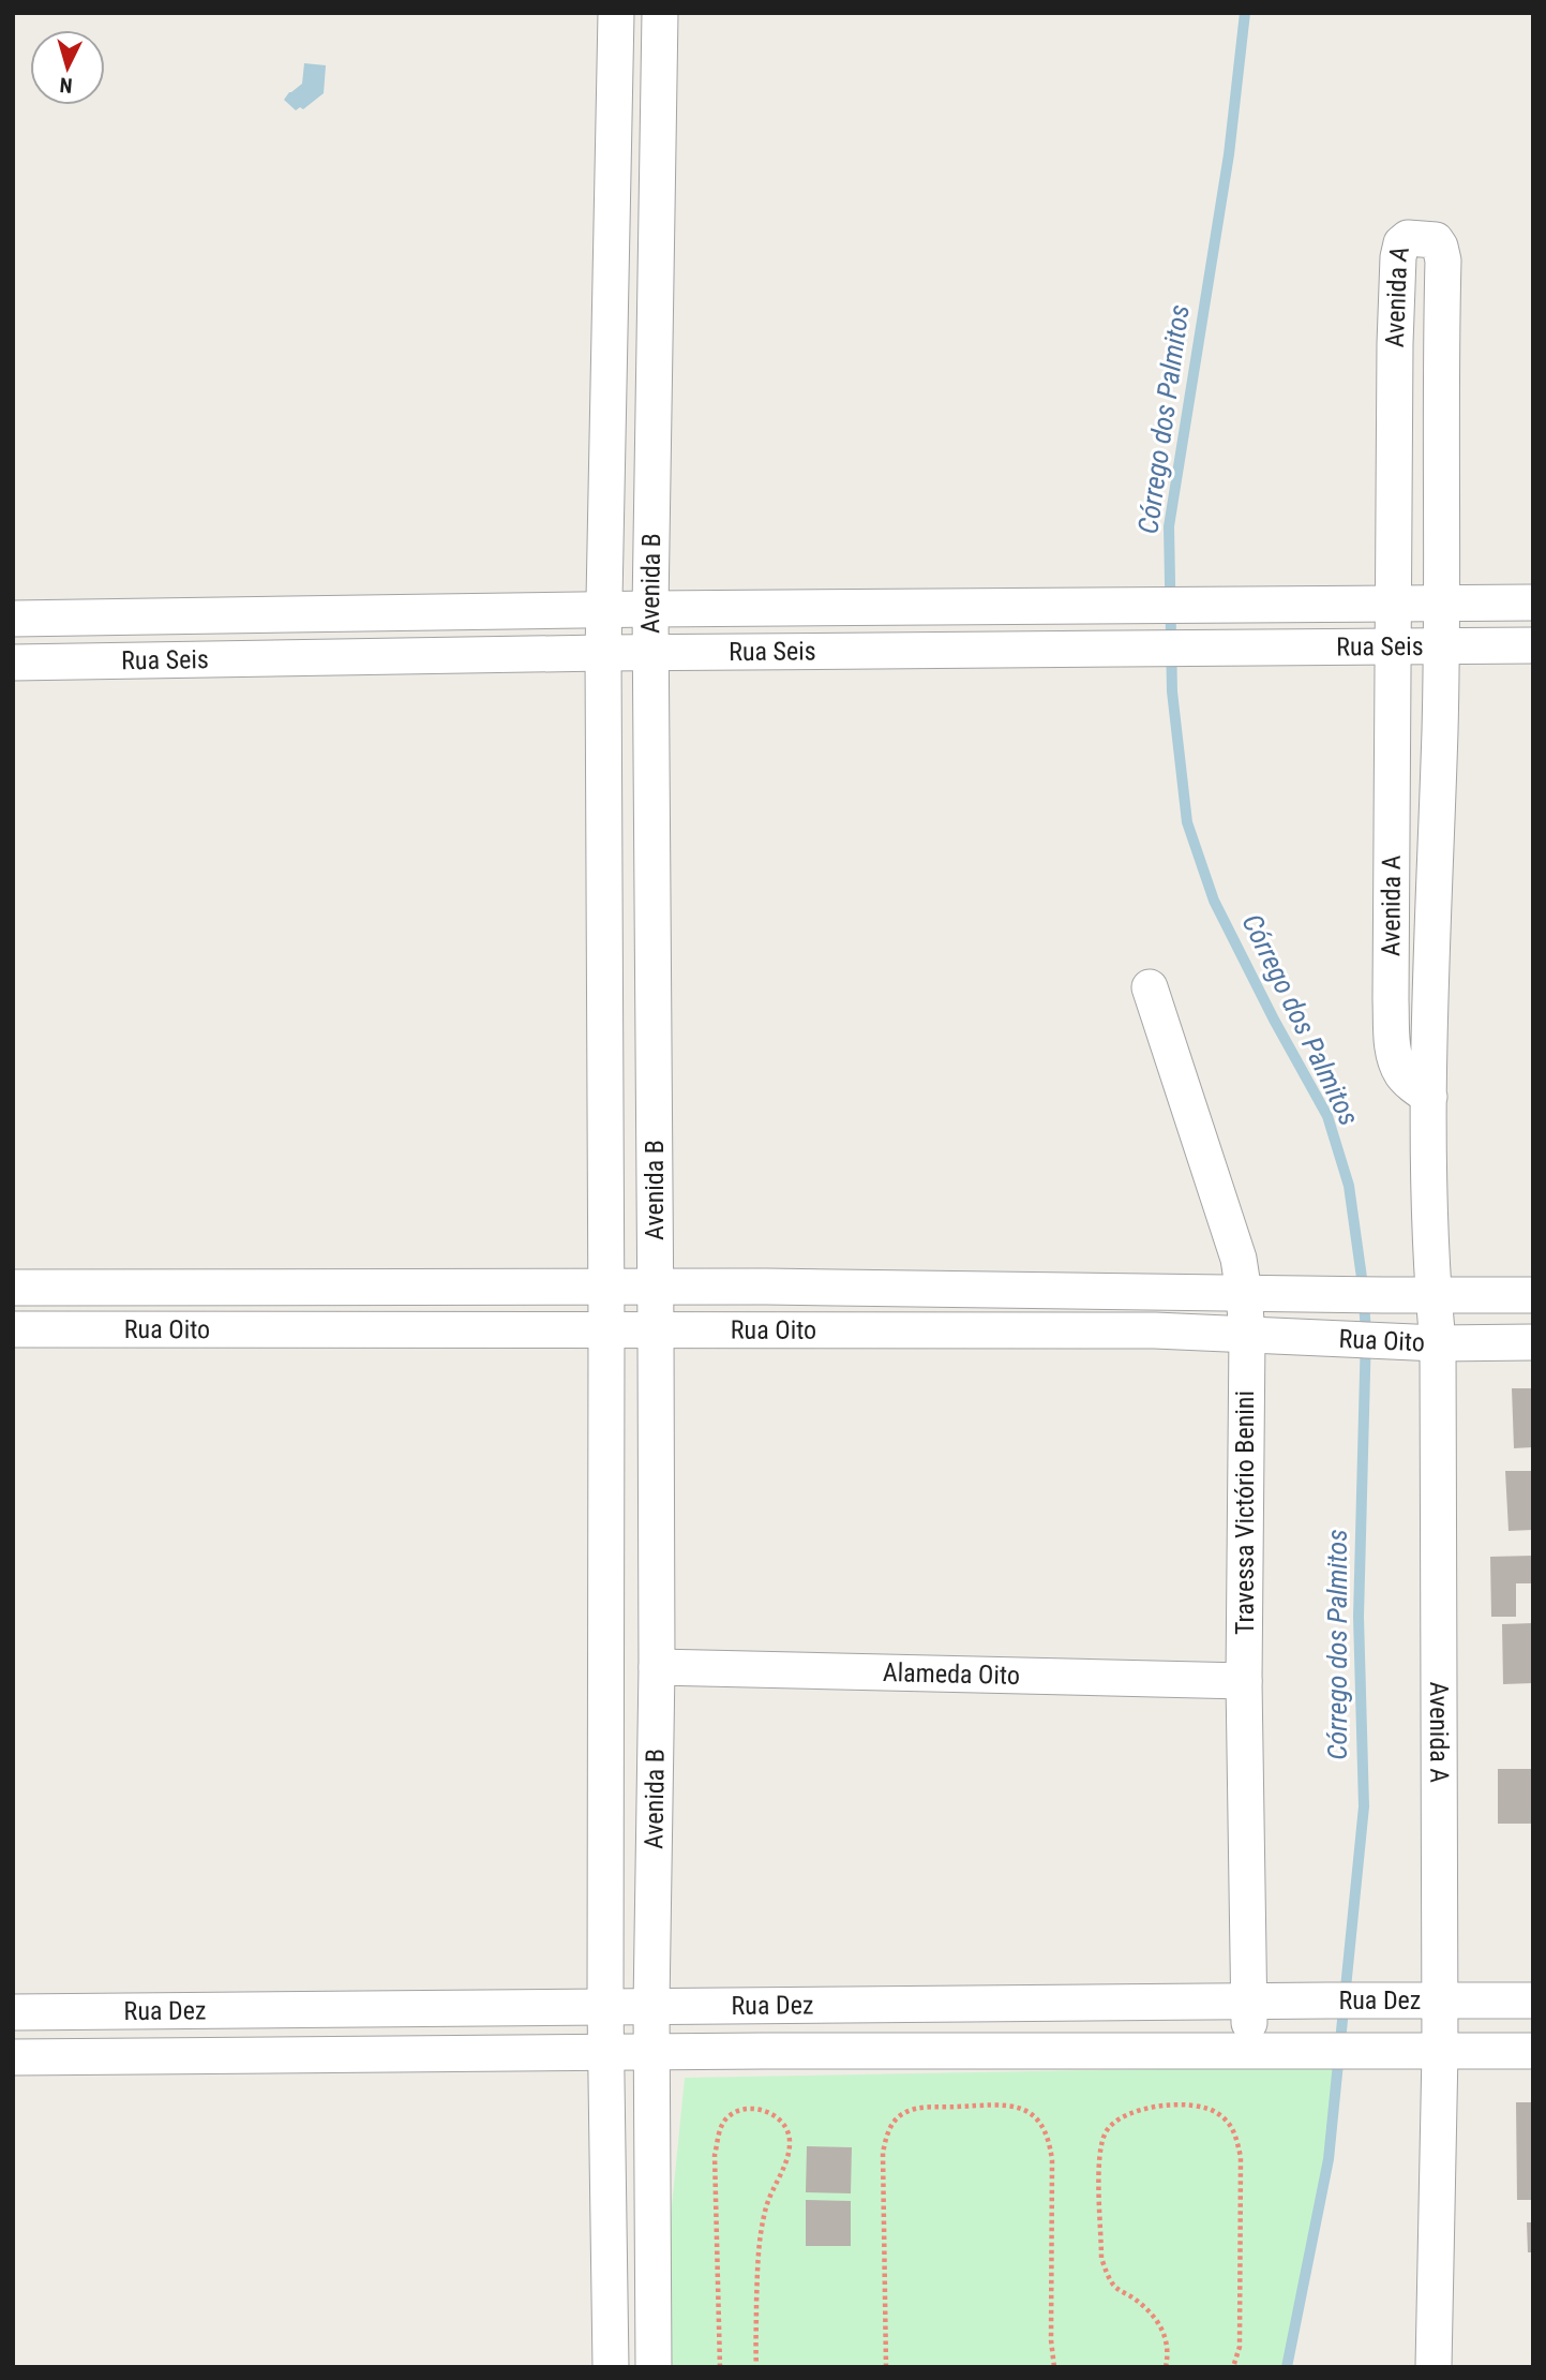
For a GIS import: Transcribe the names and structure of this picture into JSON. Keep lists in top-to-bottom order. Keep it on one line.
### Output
{"streets":{"street":["Avenida A","Avenida B","Rua Seis","Rua Oito","Travessa Victório Benini","Alameda Oito","Rua Dez"]},"crossings":[["Avenida A","Rua Seis"],["Avenida A","Rua Oito"],["Avenida A","Rua Dez"],["Avenida B","Rua Seis"],["Avenida B","Rua Oito"],["Avenida B","Alameda Oito"],["Avenida B","Rua Dez"],["Rua Oito","Travessa Victório Benini"],["Travessa Victório Benini","Alameda Oito"],["Travessa Victório Benini","Rua Dez"]],"water":["Córrego dos Palmitos"],"north":"bottom"}
